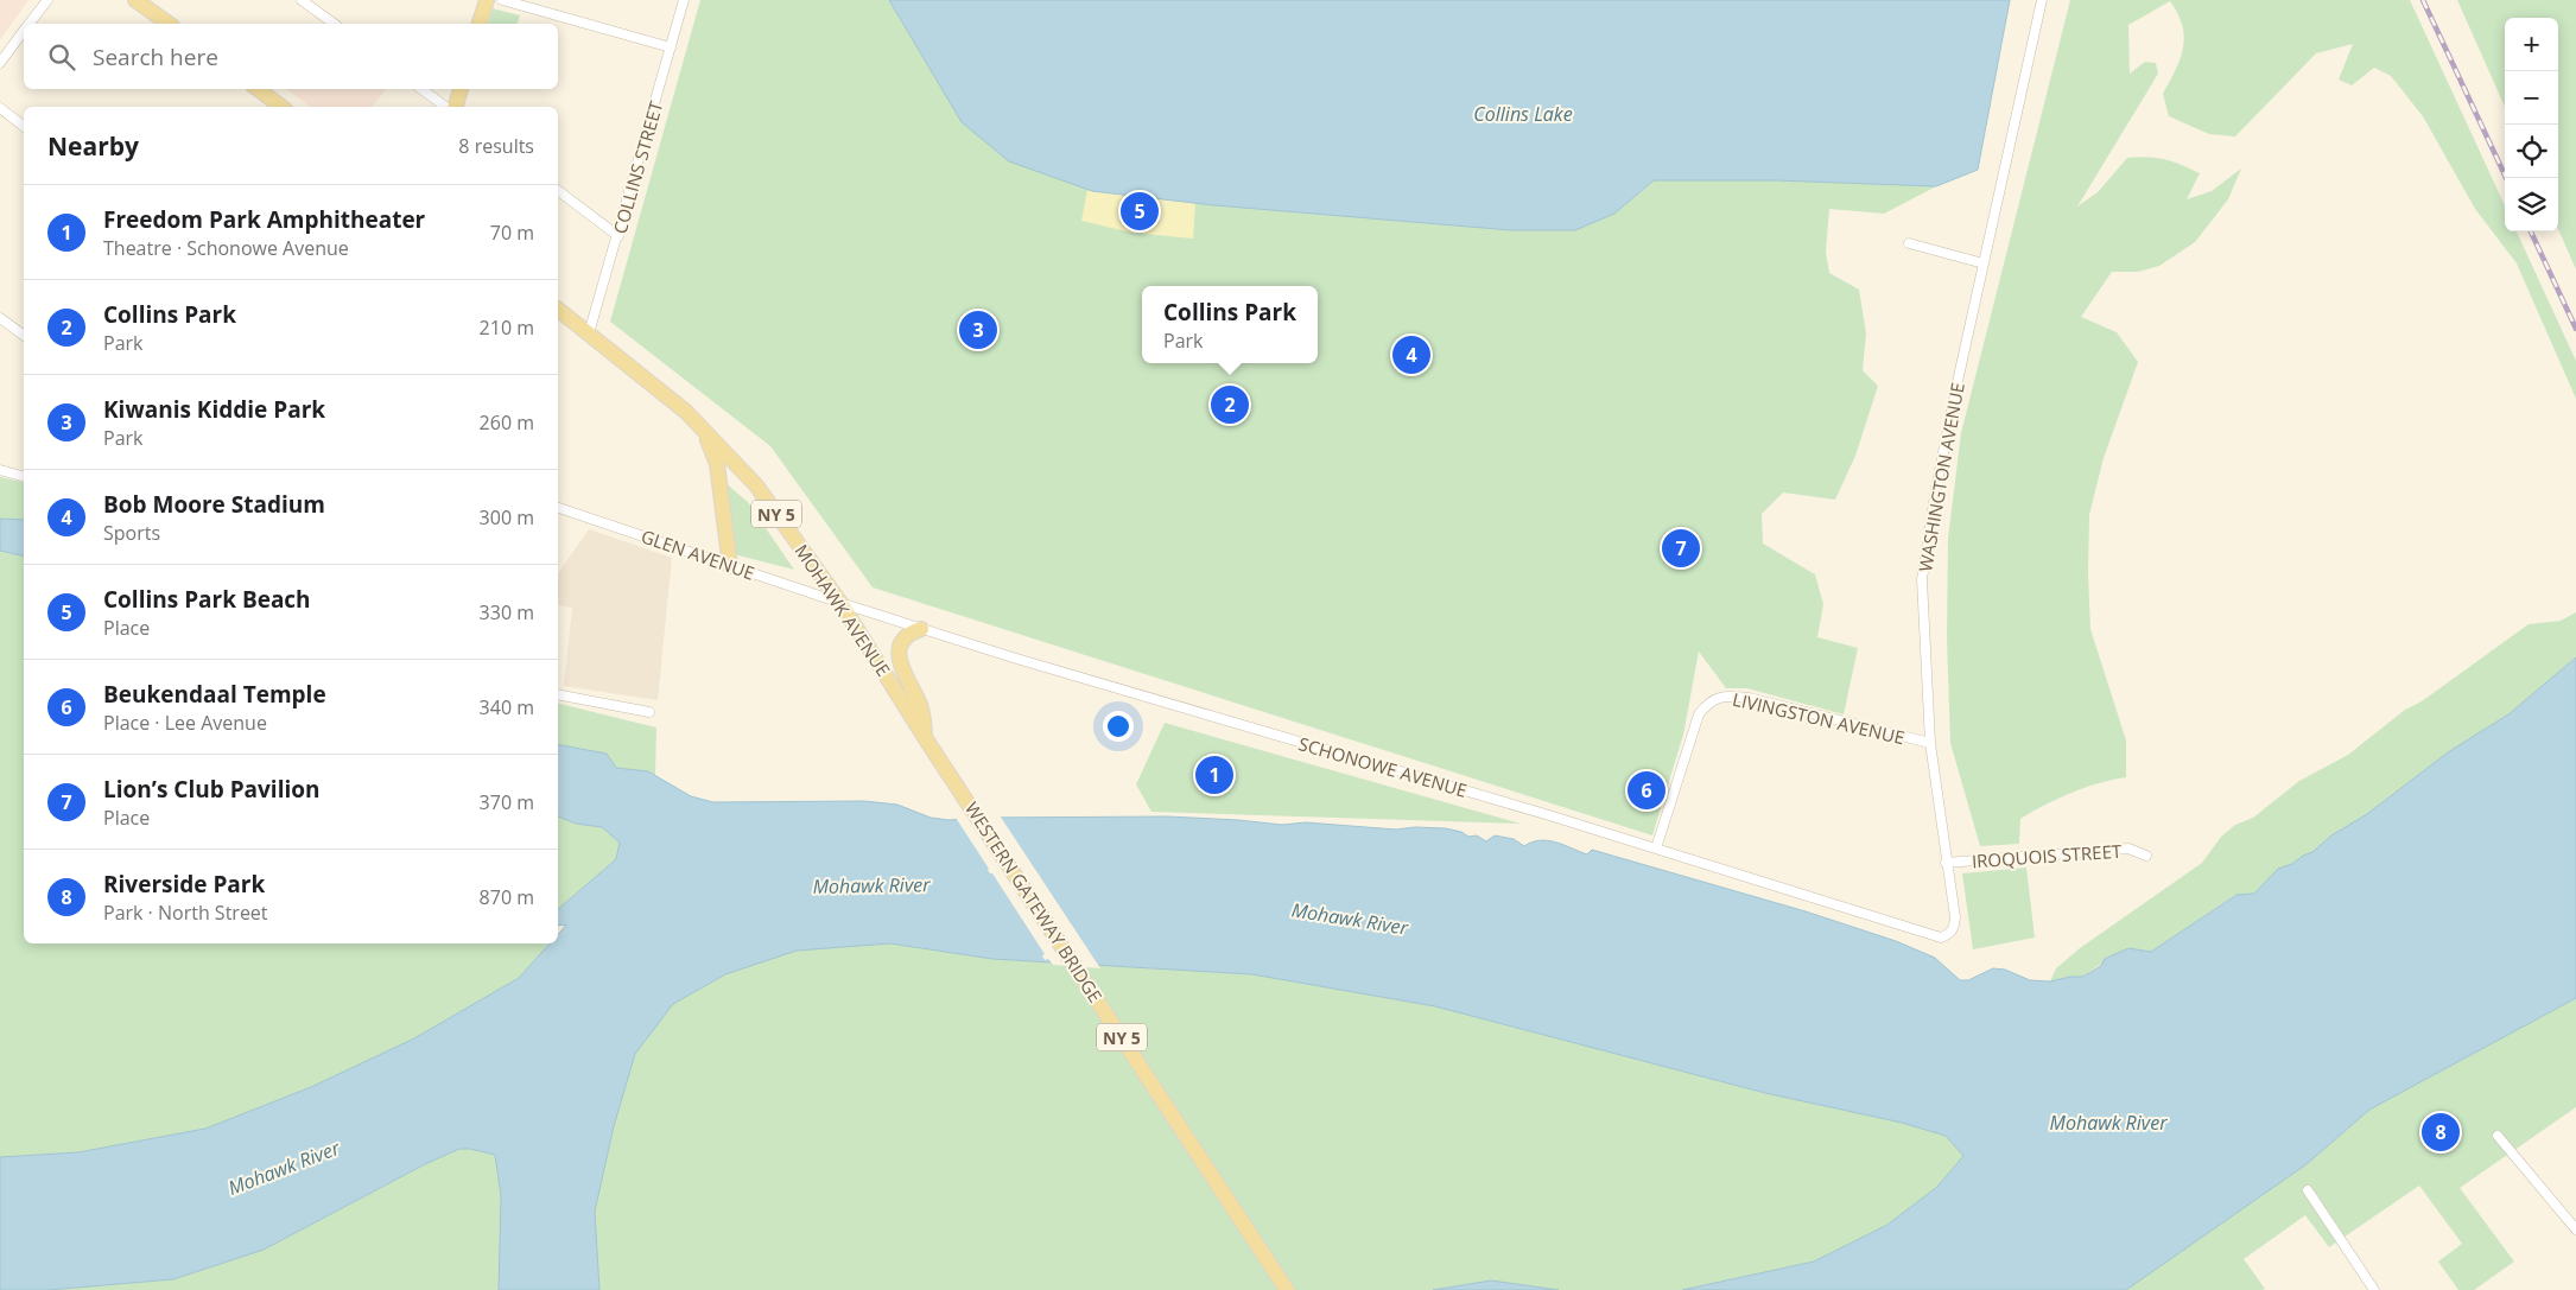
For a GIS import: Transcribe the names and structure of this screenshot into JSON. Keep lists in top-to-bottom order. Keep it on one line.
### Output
{"streets":{"main road":["NY 5","MOHAWK AVENUE","WESTERN GATEWAY BRIDGE"],"street":["COLLINS STREET","WASHINGTON AVENUE","GLEN AVENUE","LIVINGSTON AVENUE","SCHONOWE AVENUE","IROQUOIS STREET"]},"crossings":[["COLLINS STREET","MOHAWK AVENUE"],["WASHINGTON AVENUE","LIVINGSTON AVENUE"],["WASHINGTON AVENUE","SCHONOWE AVENUE"],["WASHINGTON AVENUE","IROQUOIS STREET"],["GLEN AVENUE","MOHAWK AVENUE"],["GLEN AVENUE","SCHONOWE AVENUE"],["MOHAWK AVENUE","SCHONOWE AVENUE"],["MOHAWK AVENUE","WESTERN GATEWAY BRIDGE"],["LIVINGSTON AVENUE","SCHONOWE AVENUE"]],"water":["Collins Lake","Mohawk River"],"page":{"map_buttons":["+","−"],"search":"Search here","heading":["Nearby","8 results"],"list":[{"mark":"1","name":"Freedom Park Amphitheater","note":"Theatre · Schonowe Avenue","value":"70 m"},{"mark":"2","name":"Collins Park","note":"Park","value":"210 m"},{"mark":"3","name":"Kiwanis Kiddie Park","note":"Park","value":"260 m"},{"mark":"4","name":"Bob Moore Stadium","note":"Sports","value":"300 m"},{"mark":"5","name":"Collins Park Beach","note":"Place","value":"330 m"},{"mark":"6","name":"Beukendaal Temple","note":"Place · Lee Avenue","value":"340 m"},{"mark":"7","name":"Lion’s Club Pavilion","note":"Place","value":"370 m"},{"mark":"8","name":"Riverside Park","note":"Park · North Street","value":"870 m"}],"pins":["5","3","4","2","7","1","6","8"],"popup":["Collins Park","Park"]}}
